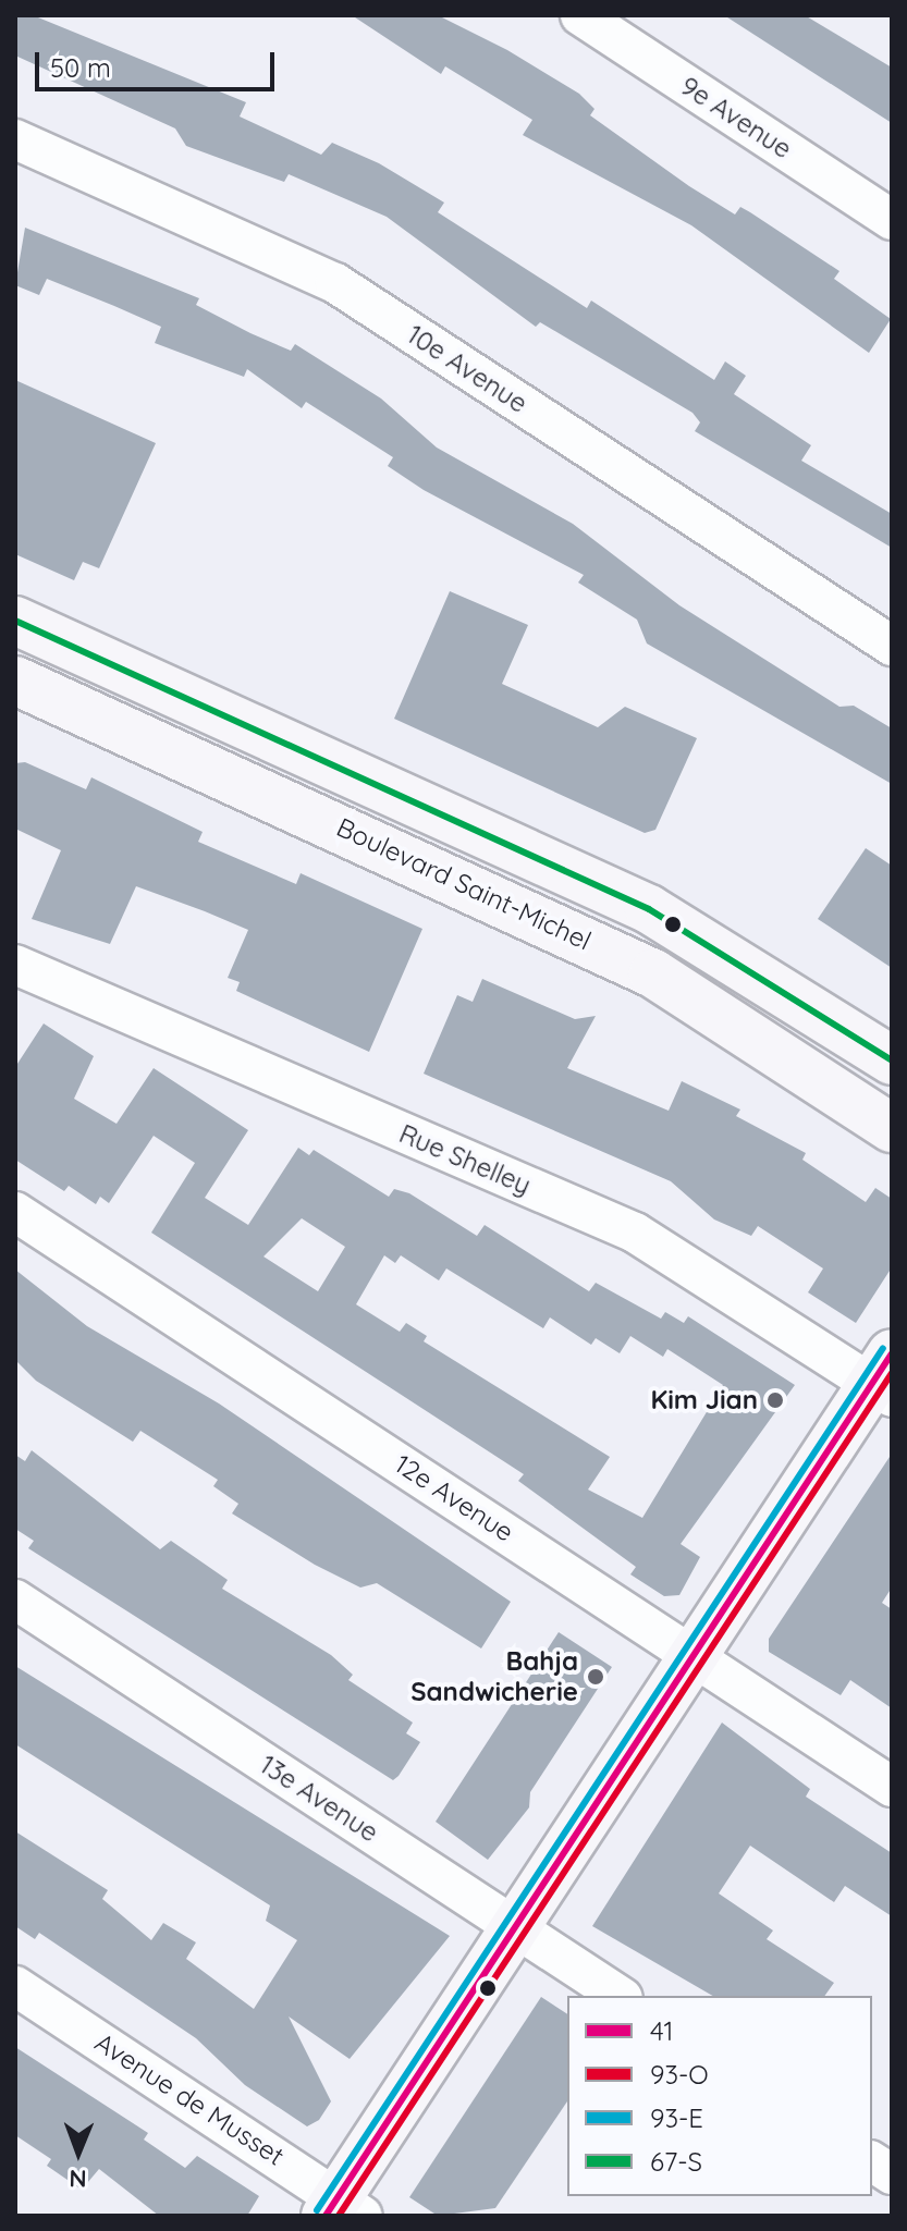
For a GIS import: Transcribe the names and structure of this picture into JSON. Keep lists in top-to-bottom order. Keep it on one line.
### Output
{"streets":{"main road":["Boulevard Saint-Michel"],"street":["9e Avenue","10e Avenue","Rue Shelley","12e Avenue","13e Avenue","Avenue de Musset"]},"places":["Kim Jian","Bahja Sandwicherie"],"lines":["transit line 67-S","transit line 93-E","transit line 41","transit line 93-O"],"legend":["41","93-O","93-E","67-S"],"scale_bar":"50 m","north":"bottom"}
